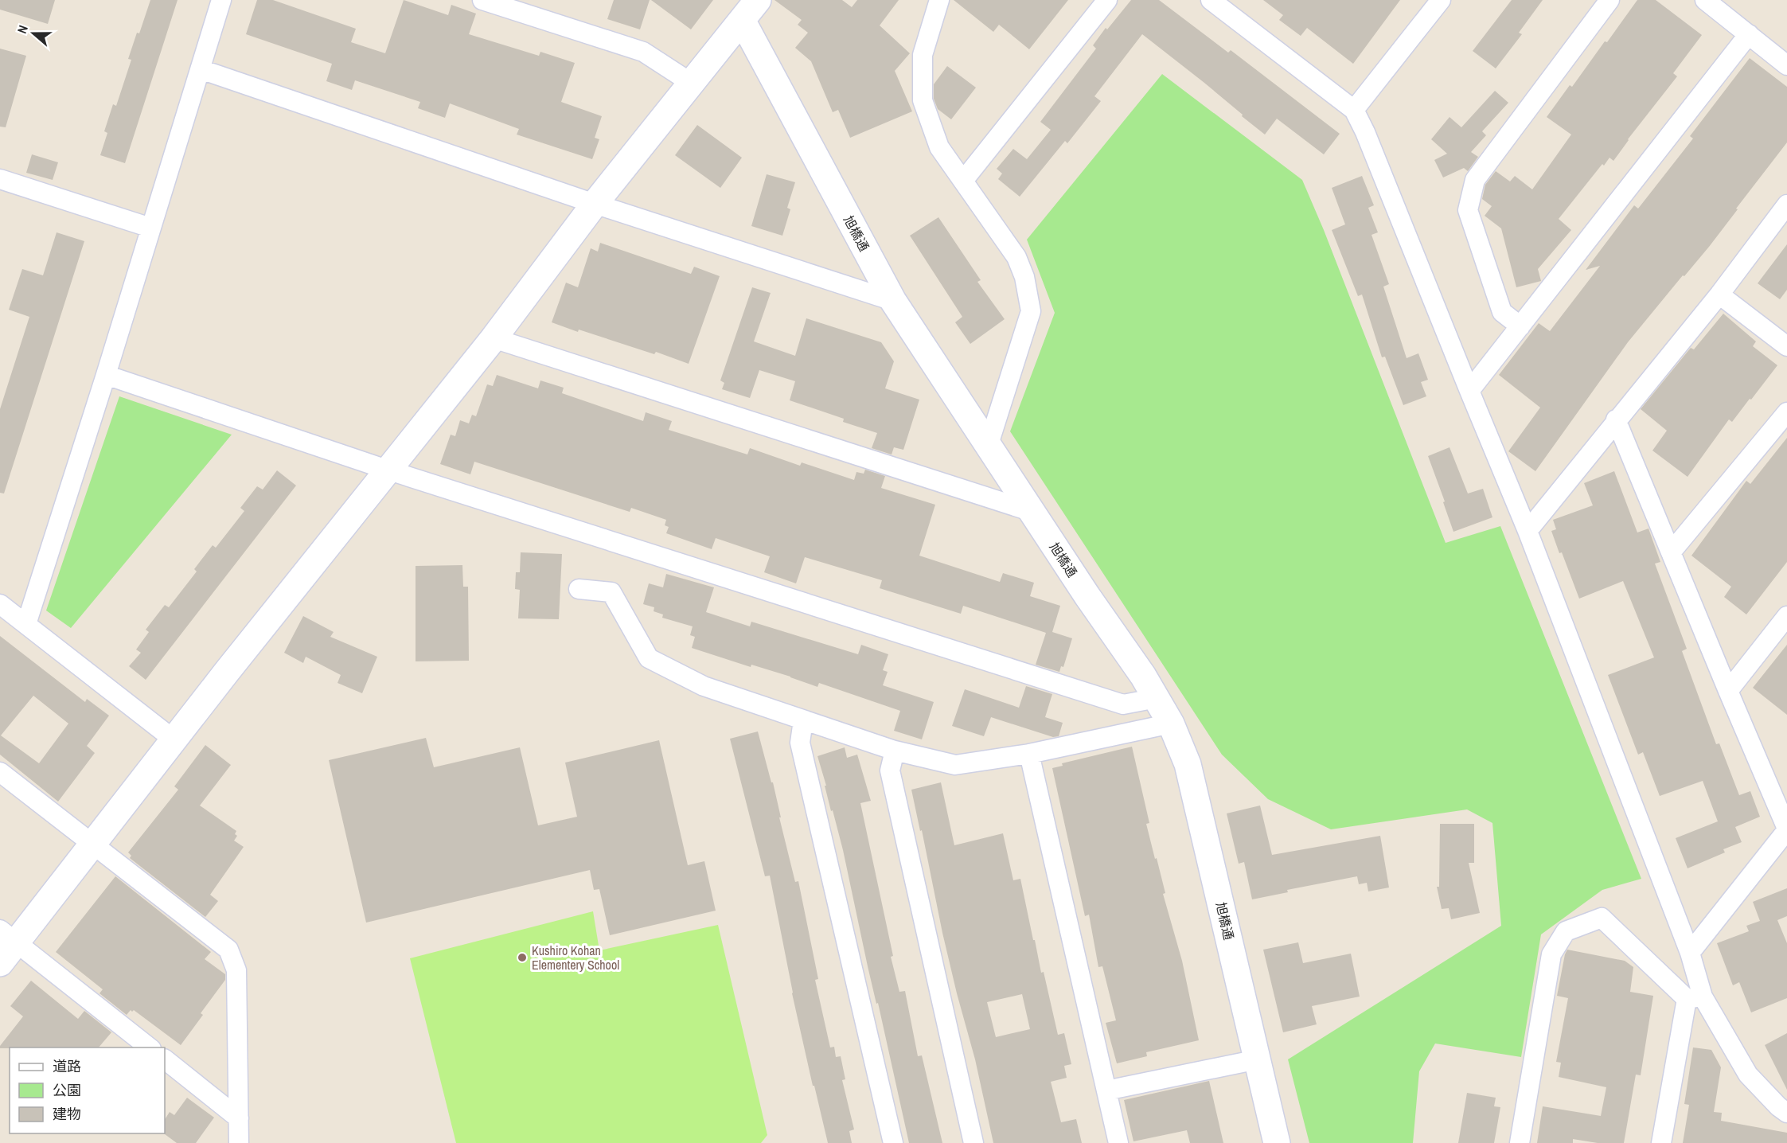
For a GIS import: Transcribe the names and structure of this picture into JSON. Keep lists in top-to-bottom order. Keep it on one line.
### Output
{"streets":{"street":["旭橋通"]},"places":["Kushiro Kohan Elementery School"],"legend":["道路","公園","建物"],"north":"left"}
